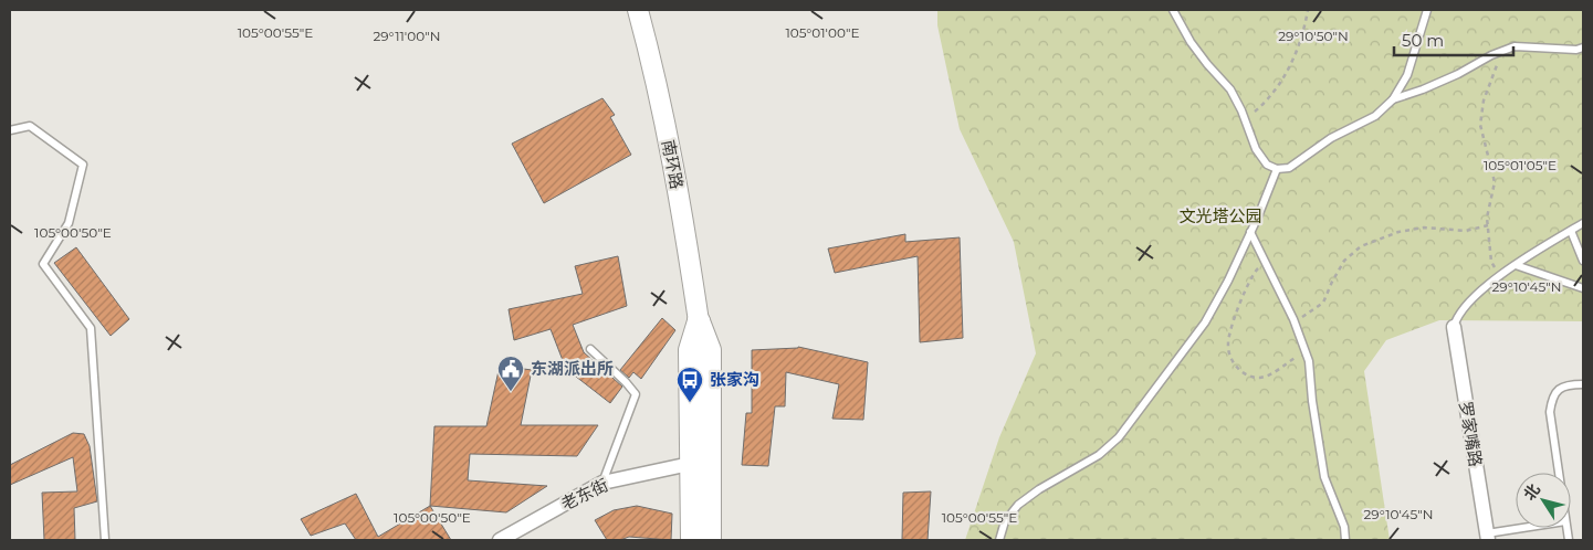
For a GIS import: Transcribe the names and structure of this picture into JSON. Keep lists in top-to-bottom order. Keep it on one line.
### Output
{"streets":{"main road":["南环路"],"street":["罗家嘴路","老东街"]},"crossings":[["南环路","老东街"]],"parks":["文光塔公园"],"places":{"public building":["东湖派出所"],"bus stop":["张家沟"]},"scale_bar":"50 m","north":"top left","coordinates":["105°00'55\"E","105°01'00\"E","29°11'00\"N","29°10'50\"N","105°01'05\"E","105°00'50\"E","29°10'45\"N"]}
